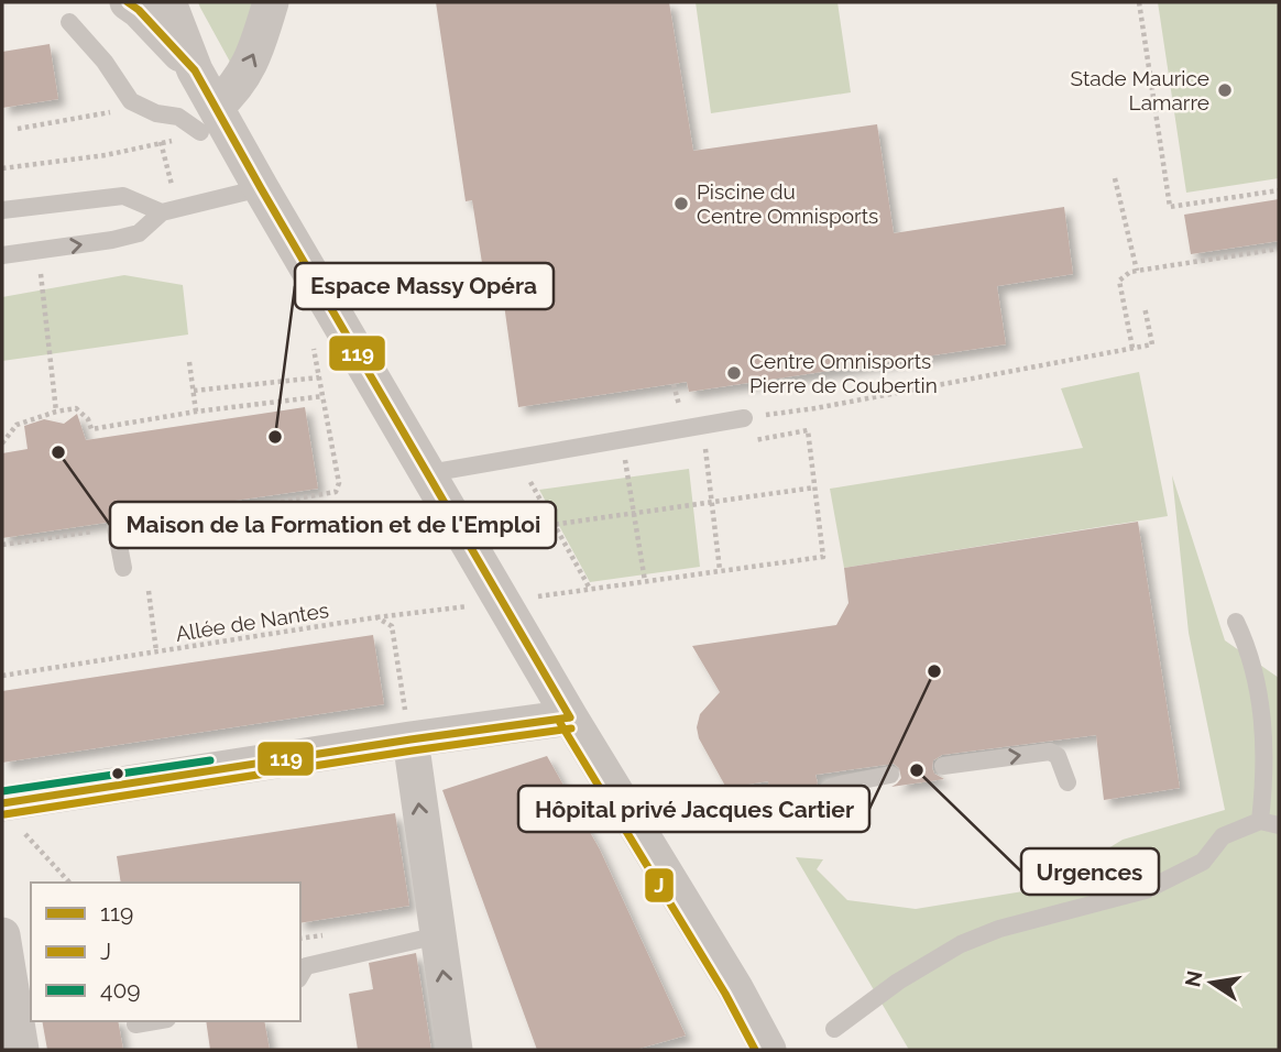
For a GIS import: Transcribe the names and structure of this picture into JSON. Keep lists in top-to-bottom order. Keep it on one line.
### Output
{"streets":{"path":["Allée de Nantes"]},"places":["Stade Maurice Lamarre","Piscine du Centre Omnisports","Centre Omnisports Pierre de Coubertin","Espace Massy Opéra","Maison de la Formation et de l'Emploi","Hôpital privé Jacques Cartier","Urgences"],"lines":["transit line 119","transit line J","transit line 409"],"legend":["119","J","409"],"north":"left"}
